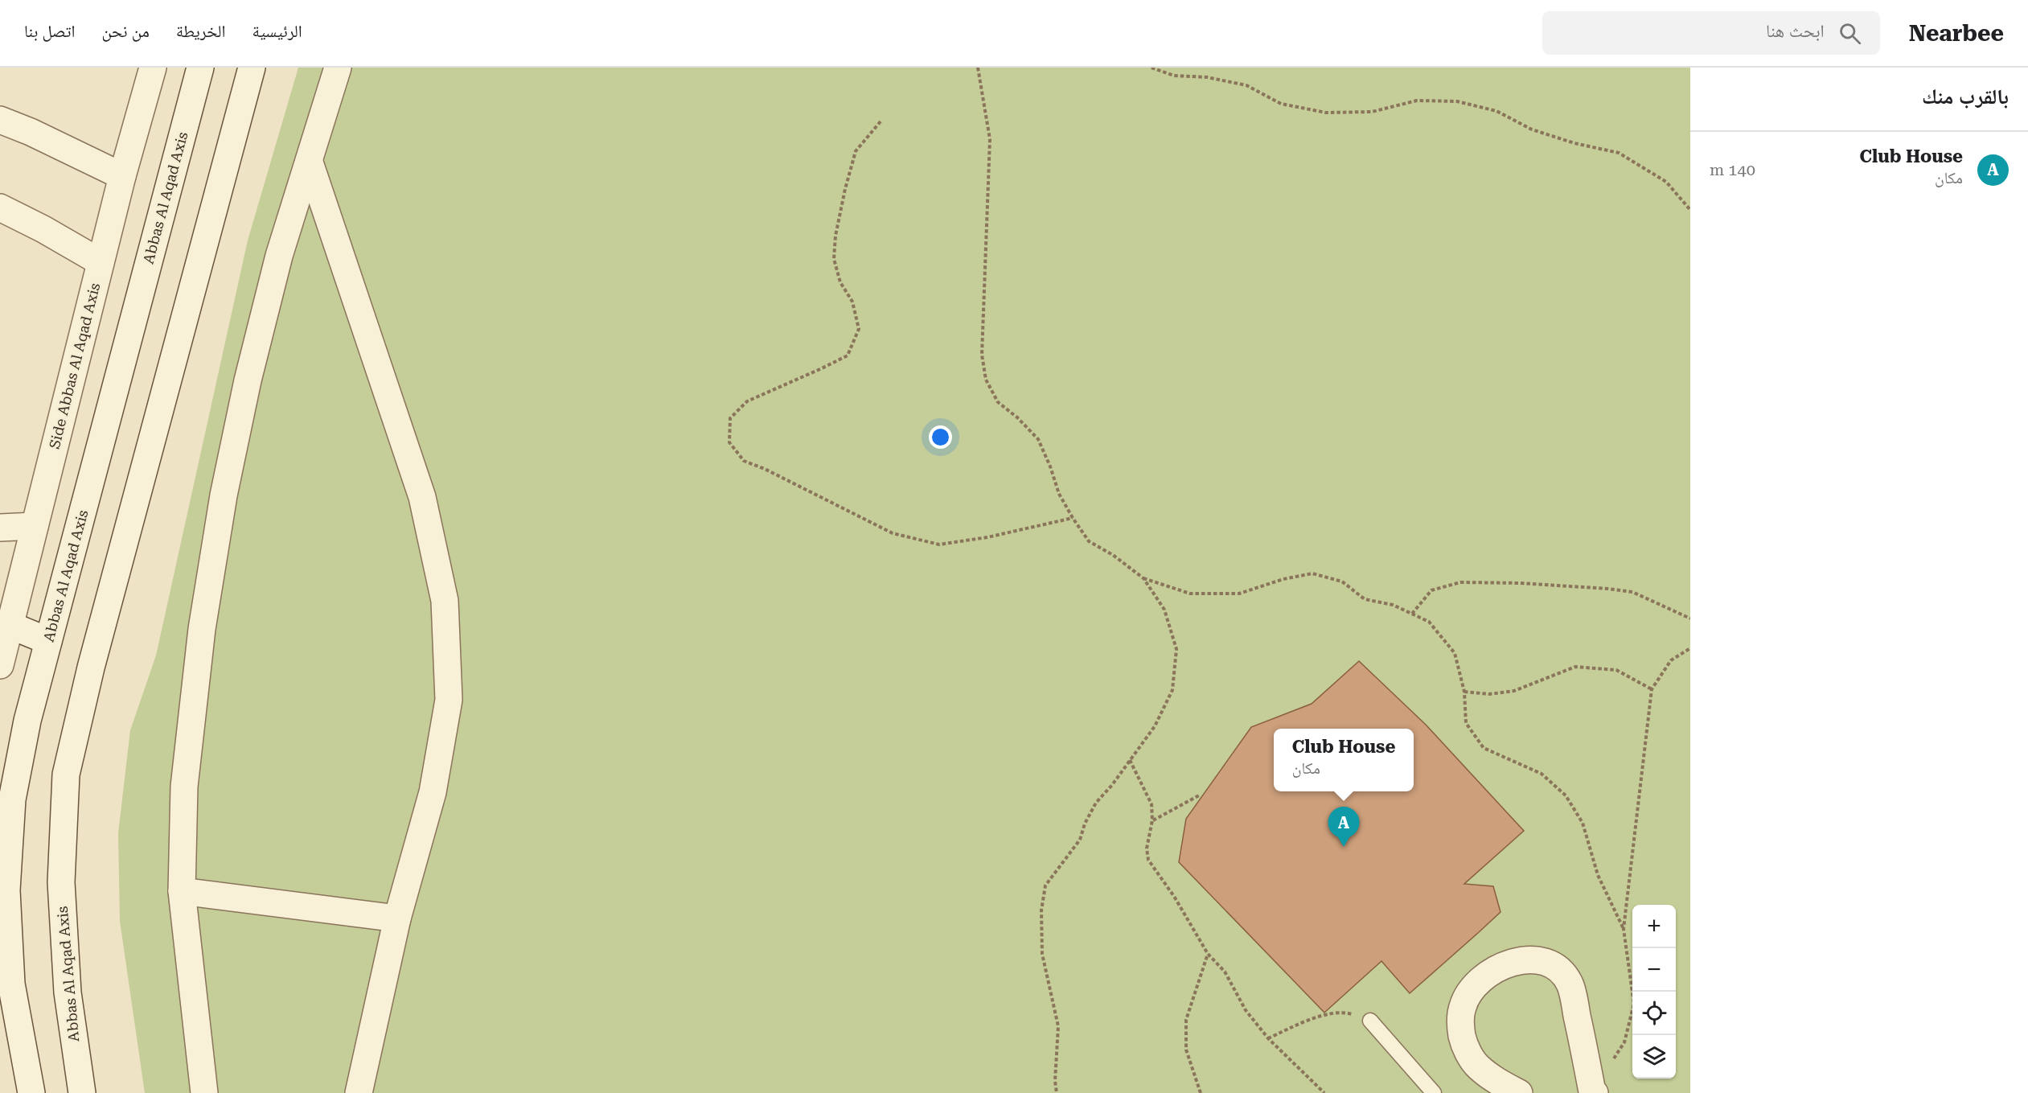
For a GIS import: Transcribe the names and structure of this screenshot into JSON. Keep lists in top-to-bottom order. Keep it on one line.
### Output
{"streets":{"street":["Abbas Al Aqad Axis","Side Abbas Al Aqad Axis"]},"page":{"header":"Nearbee","search":"ابحث هنا","nav":["الرئيسية","الخريطة","من نحن","اتصل بنا"],"heading":"بالقرب منك","list":[{"mark":"A","name":"Club House","note":"مكان","value":"140 m"}],"popup":["Club House","مكان"],"pins":"A","map_buttons":["+","−"]}}
